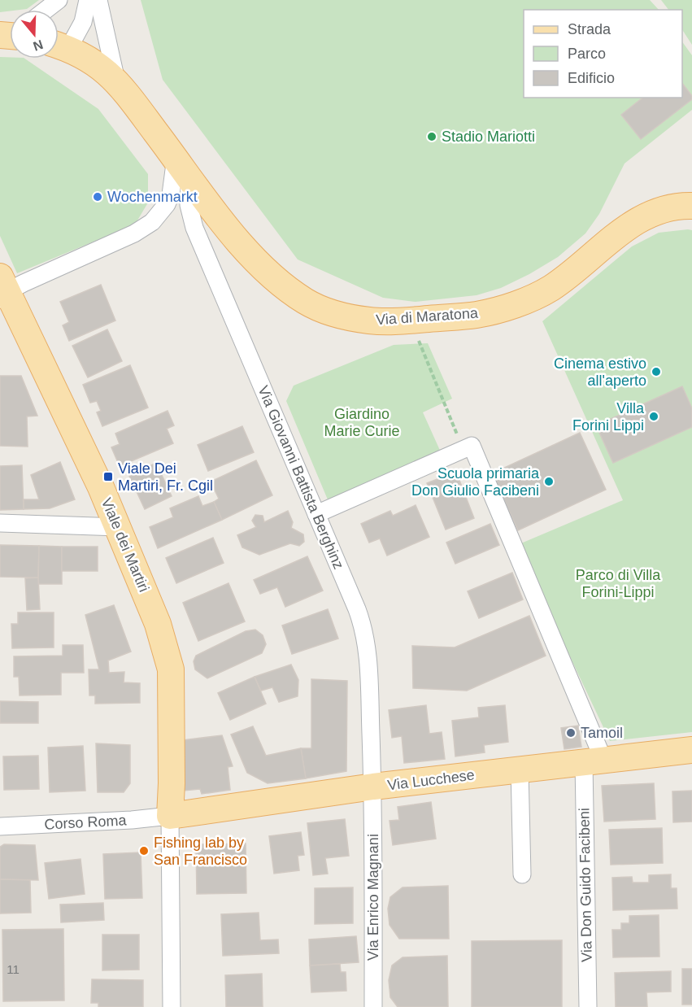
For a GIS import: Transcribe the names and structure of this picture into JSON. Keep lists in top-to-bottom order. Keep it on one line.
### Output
{"streets":{"main road":["Via di Maratona","Viale dei Martiri","Via Lucchese"],"street":["Via Giovanni Battista Berghinz","Corso Roma","Via Don Guido Facibeni","Via Enrico Magnani"]},"crossings":[["Via di Maratona","Via Giovanni Battista Berghinz"],["Via Giovanni Battista Berghinz","Via Lucchese"],["Via Giovanni Battista Berghinz","Via Enrico Magnani"],["Viale dei Martiri","Via Lucchese"],["Viale dei Martiri","Corso Roma"],["Via Lucchese","Corso Roma"],["Via Lucchese","Via Don Guido Facibeni"],["Via Lucchese","Via Enrico Magnani"]],"parks":["Giardino Marie Curie","Parco di Villa Forini-Lippi"],"places":{"other":["Stadio Mariotti","Wochenmarkt","Cinema estivo all'aperto","Villa Forini Lippi","Scuola primaria Don Giulio Facibeni","Tamoil","Fishing lab by San Francisco"],"transit":["Viale Dei Martiri, Fr. Cgil"]},"house_numbers":["11"],"legend":["Strada","Parco","Edificio"],"north":"bottom"}
